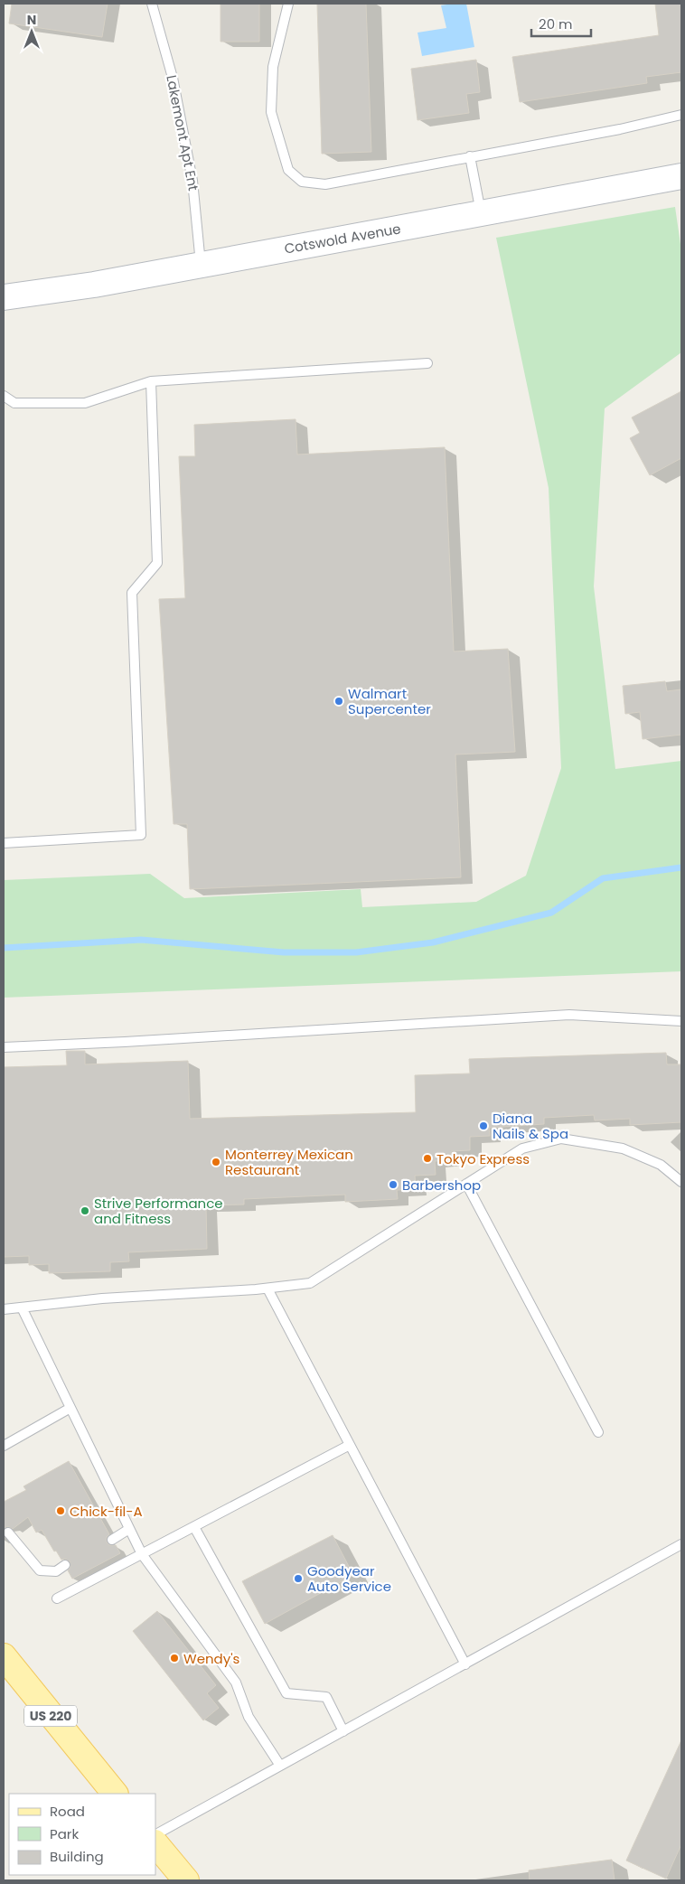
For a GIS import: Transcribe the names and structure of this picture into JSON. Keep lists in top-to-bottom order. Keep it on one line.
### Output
{"streets":{"main road":["US 220"],"street":["Cotswold Avenue"],"lane":["Lakemont Apt Ent"]},"crossings":[["Lakemont Apt Ent","Cotswold Avenue"]],"places":["Walmart Supercenter","Diana Nails & Spa","Tokyo Express","Monterrey Mexican Restaurant","Barbershop","Strive Performance and Fitness","Chick-fil-A","Goodyear Auto Service","Wendy's"],"legend":["Road","Park","Building"],"scale_bar":"20 m","north":"top"}
